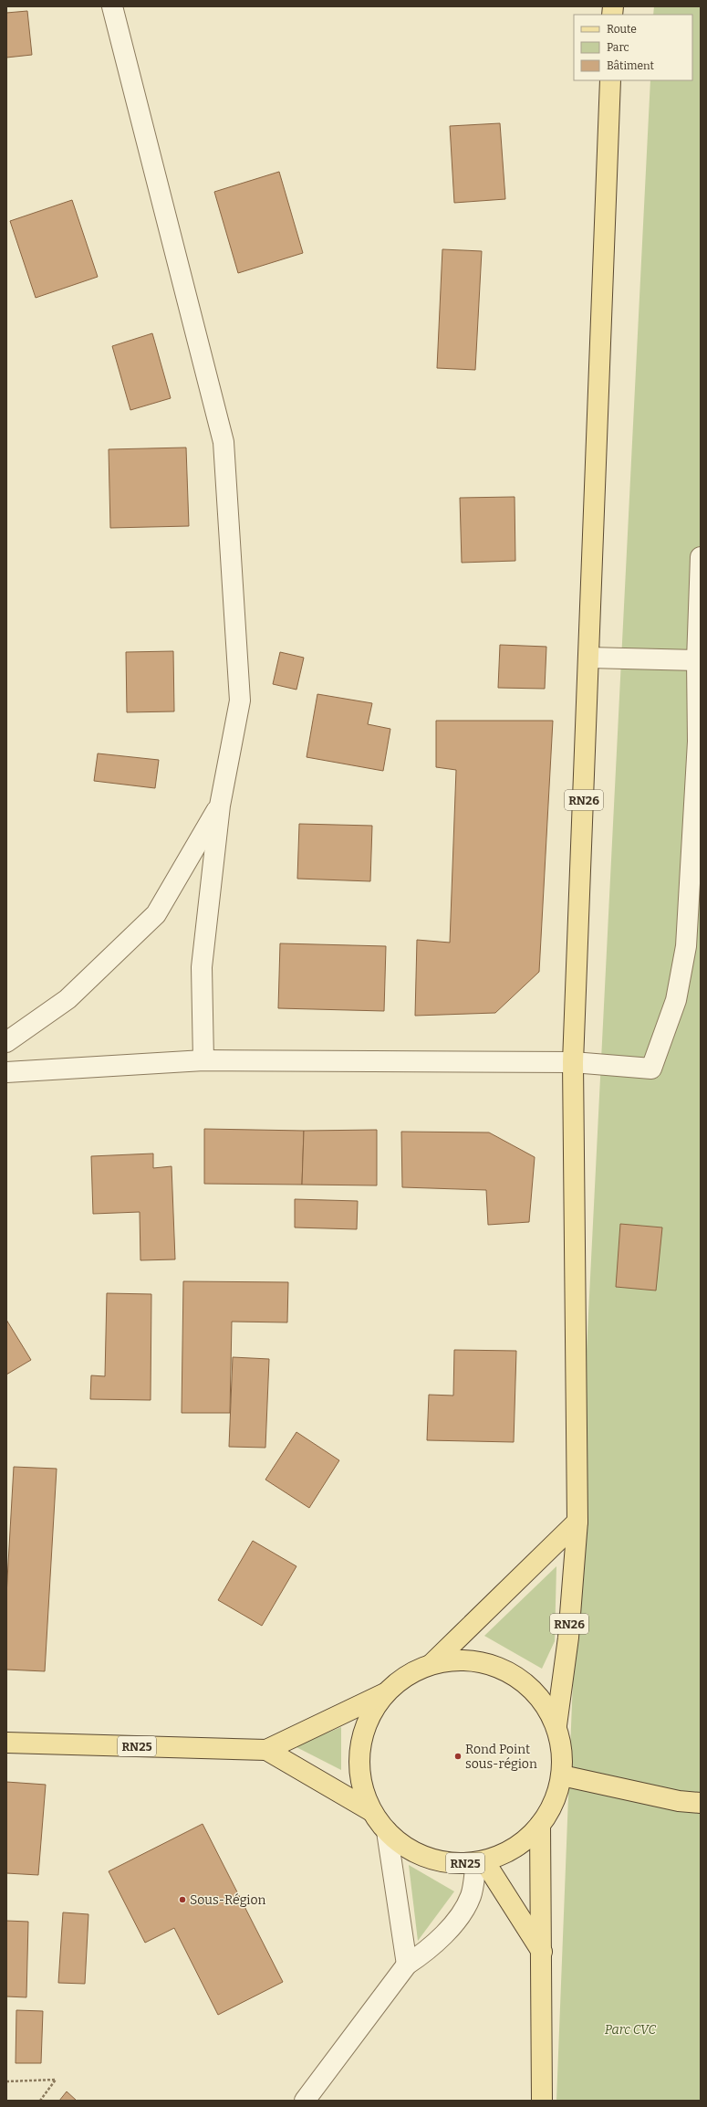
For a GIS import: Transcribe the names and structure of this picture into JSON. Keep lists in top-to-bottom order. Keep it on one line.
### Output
{"streets":{"main road":["RN26","RN25"]},"crossings":[["RN26","RN25"]],"parks":["Parc CVC"],"places":["Rond Point sous-région","Sous-Région"],"legend":["Route","Parc","Bâtiment"]}
